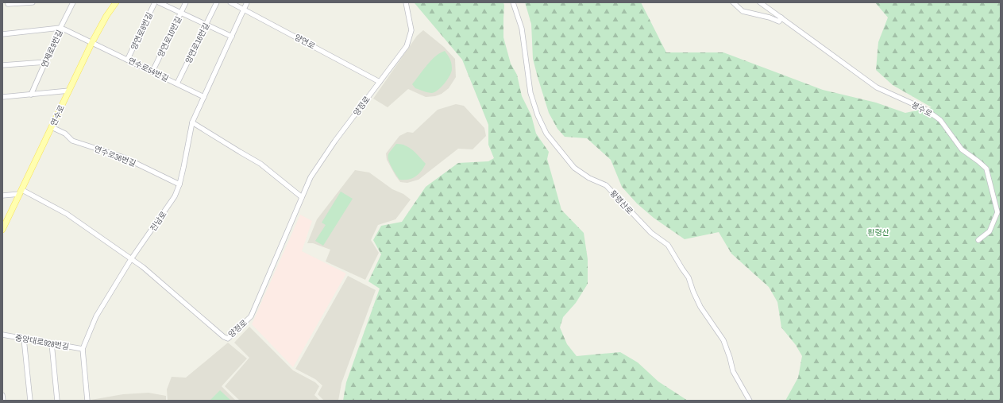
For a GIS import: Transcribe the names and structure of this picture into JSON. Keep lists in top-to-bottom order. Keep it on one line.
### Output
{"streets":{"main road":["연수로"],"street":["양연로6번길","양연로10번길","양연로","양연로16번길","연제로9번길","연수로54번길","양정로","봉수로","연수로36번길","황령산로","진남로","중앙대로928번길"]},"crossings":[["양연로6번길","연수로54번길"],["양연로10번길","연수로54번길"],["양연로","양정로"],["양연로","진남로"],["양연로16번길","연수로54번길"],["연제로9번길","연수로54번길"],["연수로54번길","연수로"],["연수로54번길","진남로"],["양정로","연수로"],["양정로","진남로"],["연수로","연수로36번길"],["연수로36번길","진남로"],["진남로","중앙대로928번길"]],"parks":["황령산"]}
